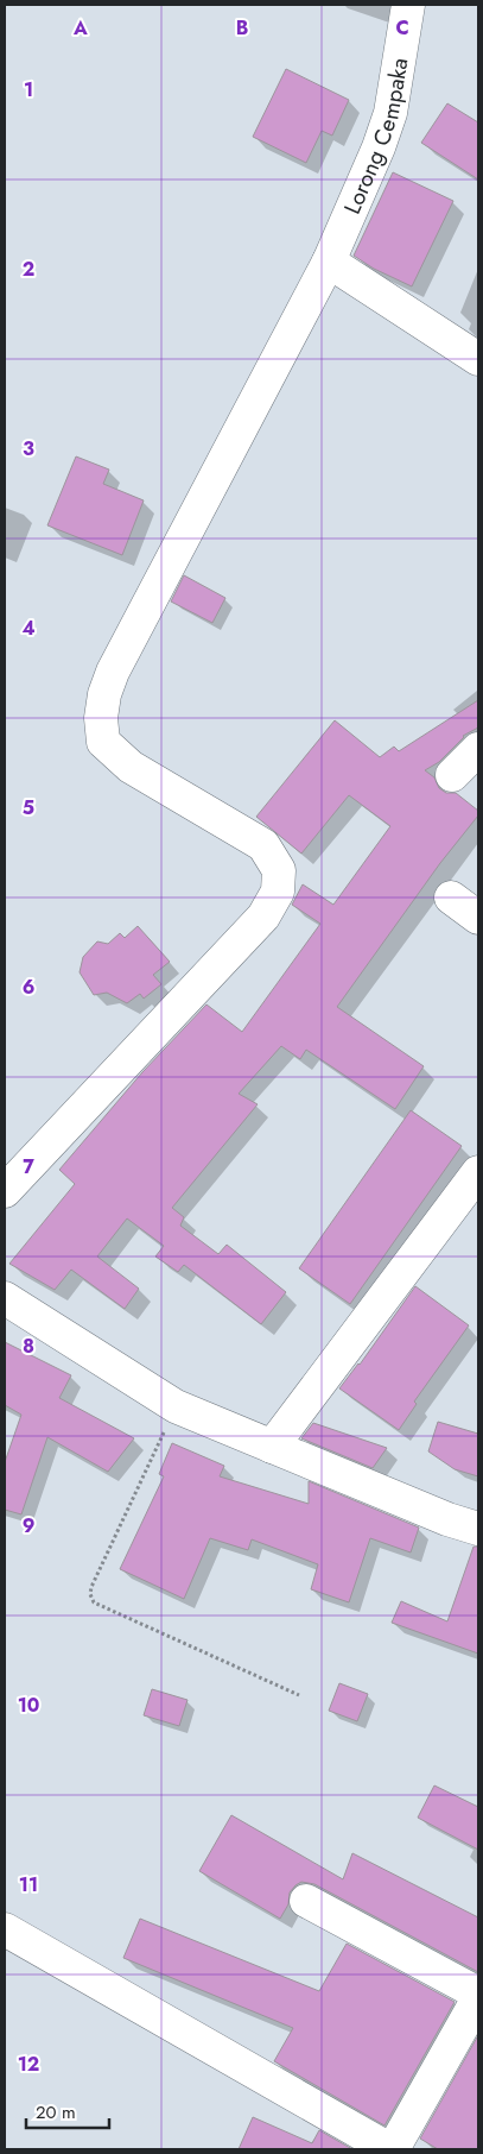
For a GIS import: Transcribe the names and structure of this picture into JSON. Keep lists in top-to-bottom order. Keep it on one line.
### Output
{"streets":{"street":["Lorong Cempaka"]},"scale_bar":"20 m","grid":{"columns":["A","B","C"],"rows":["1","2","3","4","5","6","7","8","9","10","11","12"]}}
